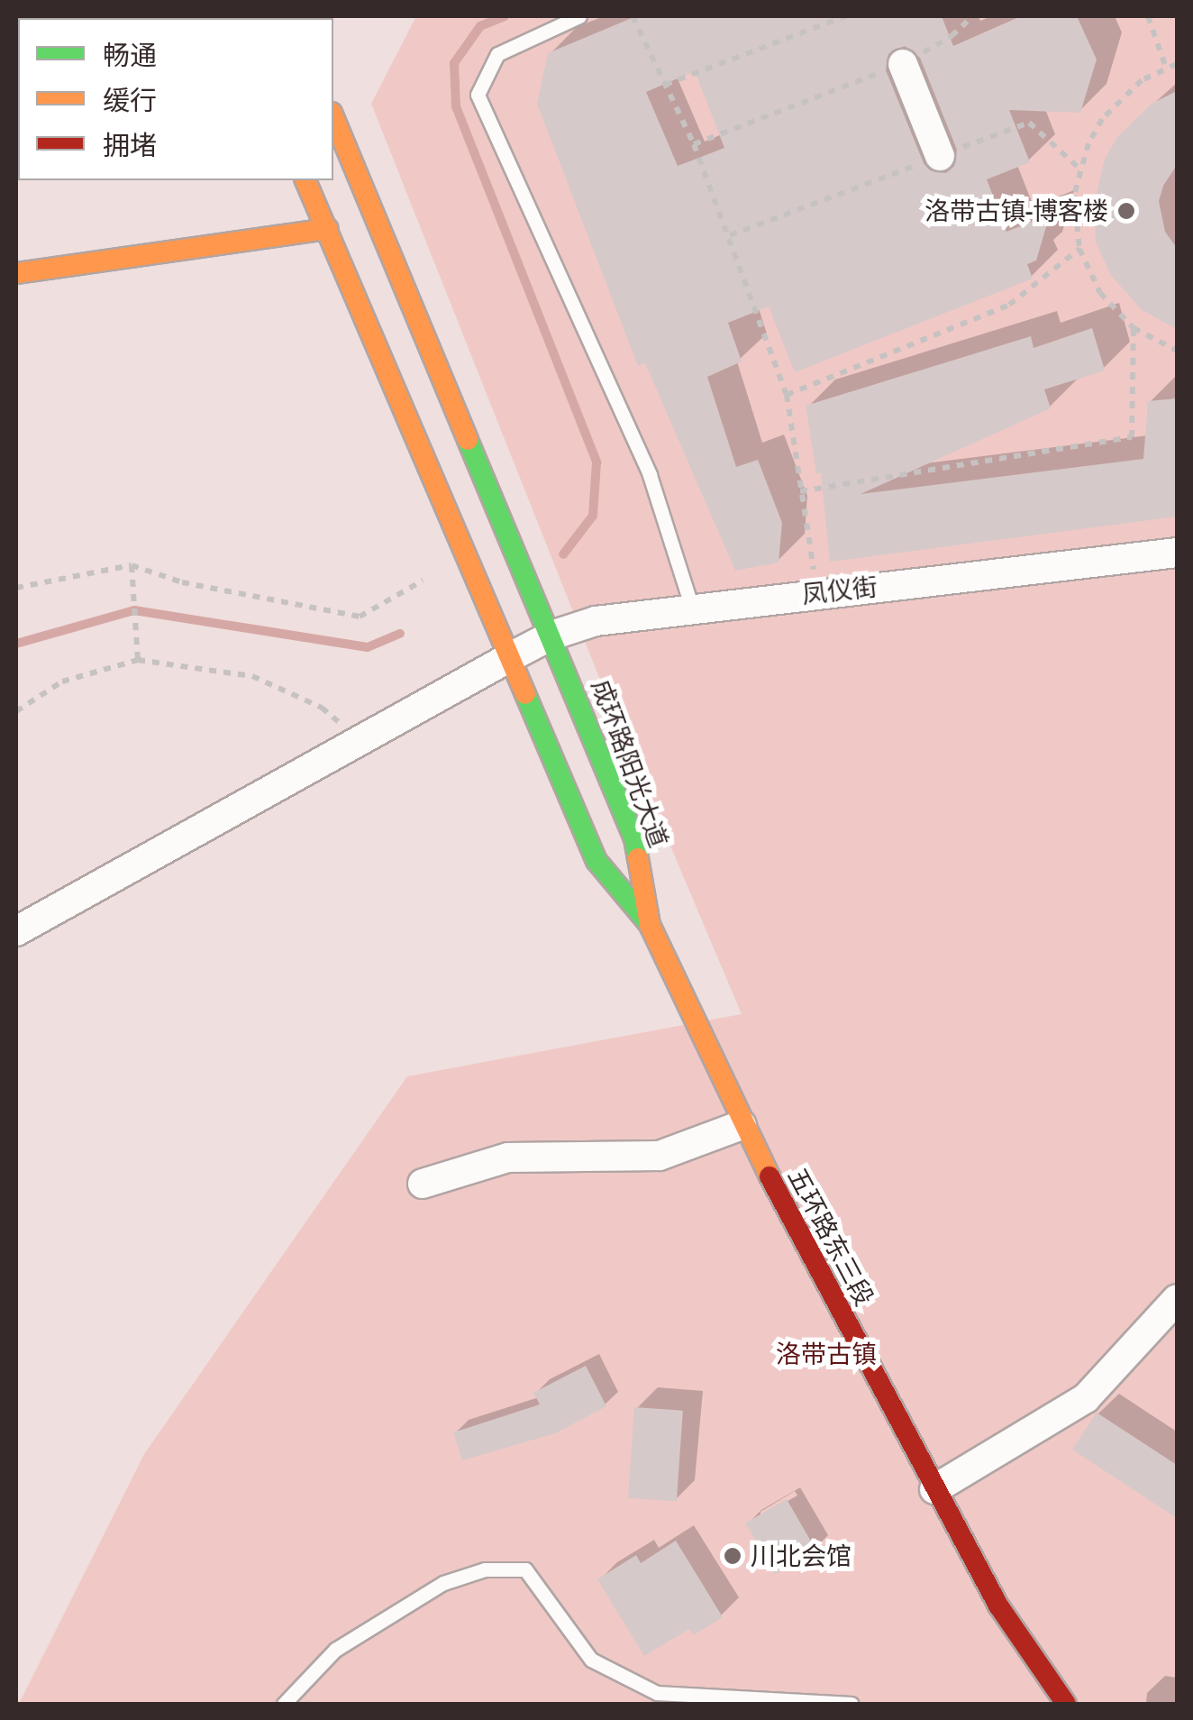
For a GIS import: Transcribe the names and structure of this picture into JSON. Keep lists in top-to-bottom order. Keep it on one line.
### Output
{"streets":{"main road":["成环路阳光大道","五环路东三段"],"street":["凤仪街"]},"crossings":[["凤仪街","成环路阳光大道"],["成环路阳光大道","五环路东三段"]],"parks":["洛带古镇"],"places":["洛带古镇-博客楼","川北会馆"],"legend":["畅通","缓行","拥堵"]}
